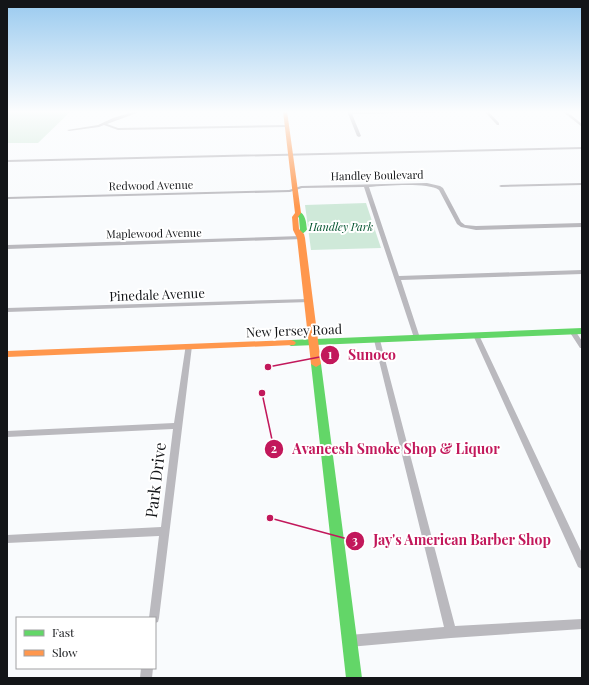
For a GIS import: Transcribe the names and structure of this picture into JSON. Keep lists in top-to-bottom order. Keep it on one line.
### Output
{"streets":{"street":["Handley Boulevard","Redwood Avenue","Maplewood Avenue","Pinedale Avenue","New Jersey Road","Park Drive"]},"crossings":[["Handley Boulevard","Redwood Avenue"],["New Jersey Road","Park Drive"]],"parks":["Handley Park"],"places":["Sunoco","Avaneesh Smoke Shop & Liquor","Jay's American Barber Shop"],"legend":["Fast","Slow"]}
